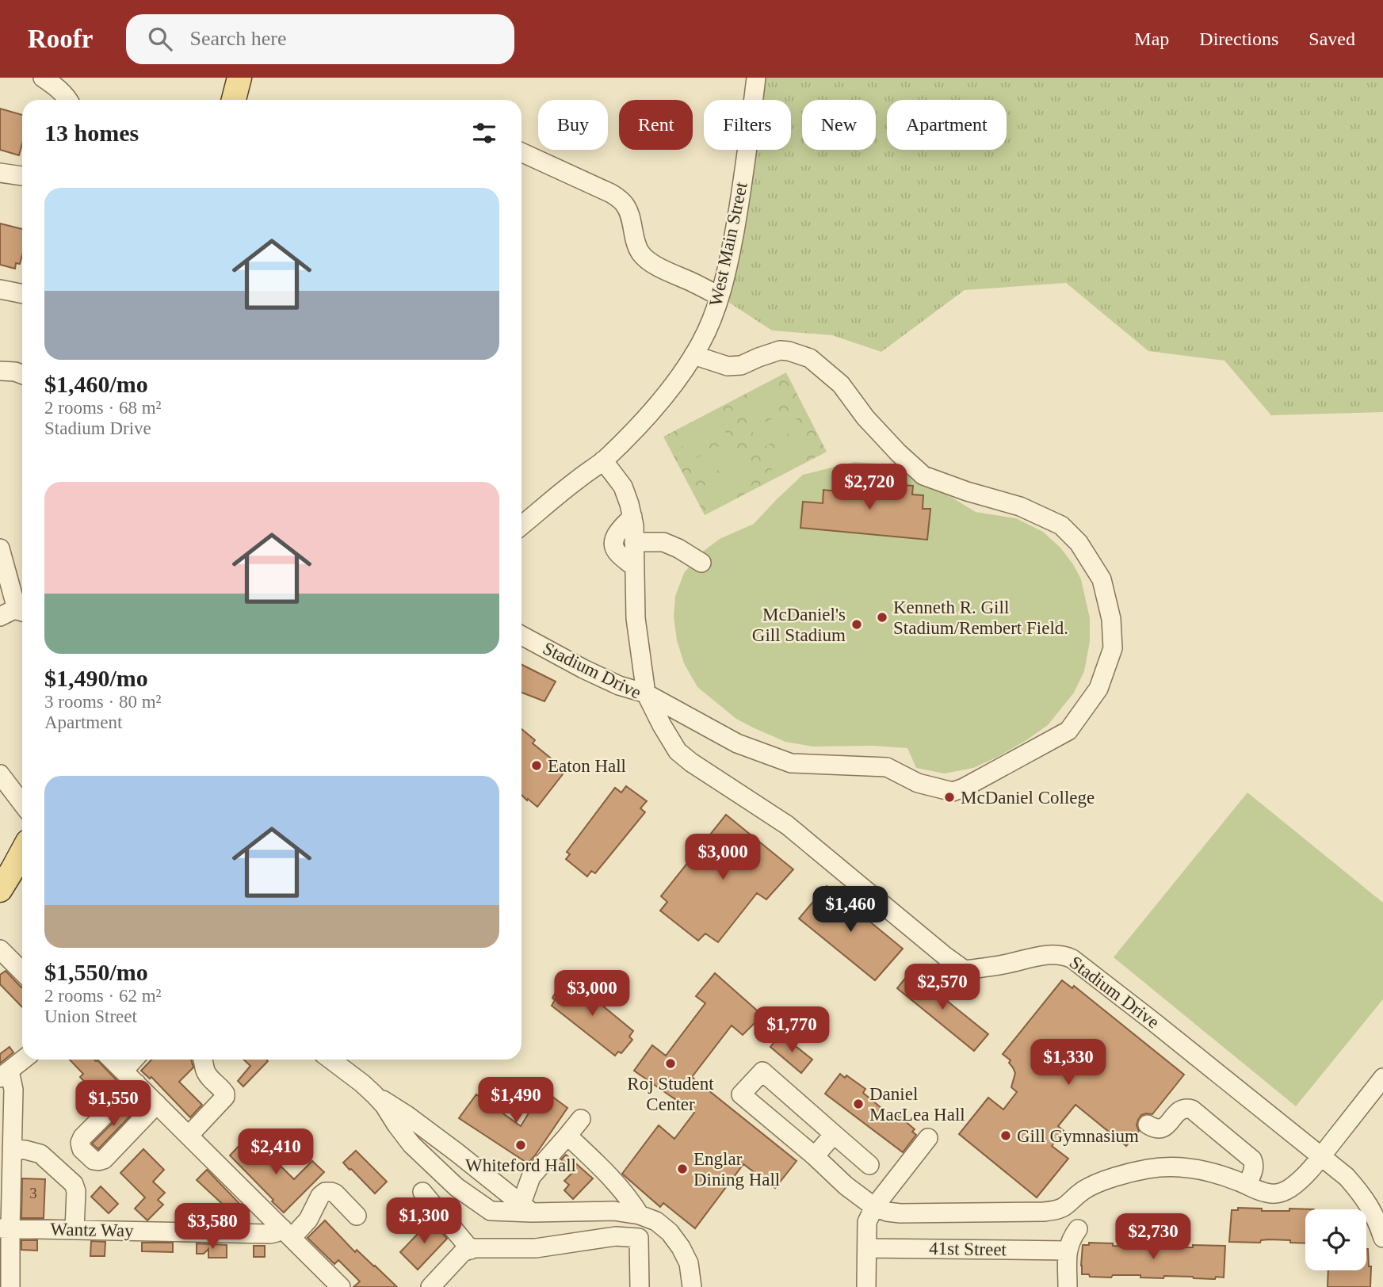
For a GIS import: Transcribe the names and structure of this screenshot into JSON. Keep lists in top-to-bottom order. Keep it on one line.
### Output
{"streets":{"street":["West Main Street","Stadium Drive","Wantz Way","41st Street"]},"places":["Kenneth R. Gill Stadium/Rembert Field.","McDaniel's Gill Stadium","Eaton Hall","McDaniel College","Roj Student Center","Daniel MacLea Hall","Gill Gymnasium","Whiteford Hall","Englar Dining Hall"],"house_numbers":["3"],"page":{"header":"Roofr","search":"Search here","nav":["Map","Directions","Saved"],"chip":["Buy","Rent","Filters","New","Apartment"],"heading":"13 homes","list":[{"name":"$1,460/mo","note":"2 rooms · 68 m² · Stadium Drive"},{"name":"$1,490/mo","note":"3 rooms · 80 m² · Apartment"},{"name":"$1,550/mo","note":"2 rooms · 62 m² · Union Street"}],"price":["$2,720","$3,000","$1,460","$2,570","$3,000","$1,770","$1,330","$1,490","$1,550","$2,410","$1,300","$3,580","$2,730"]}}
